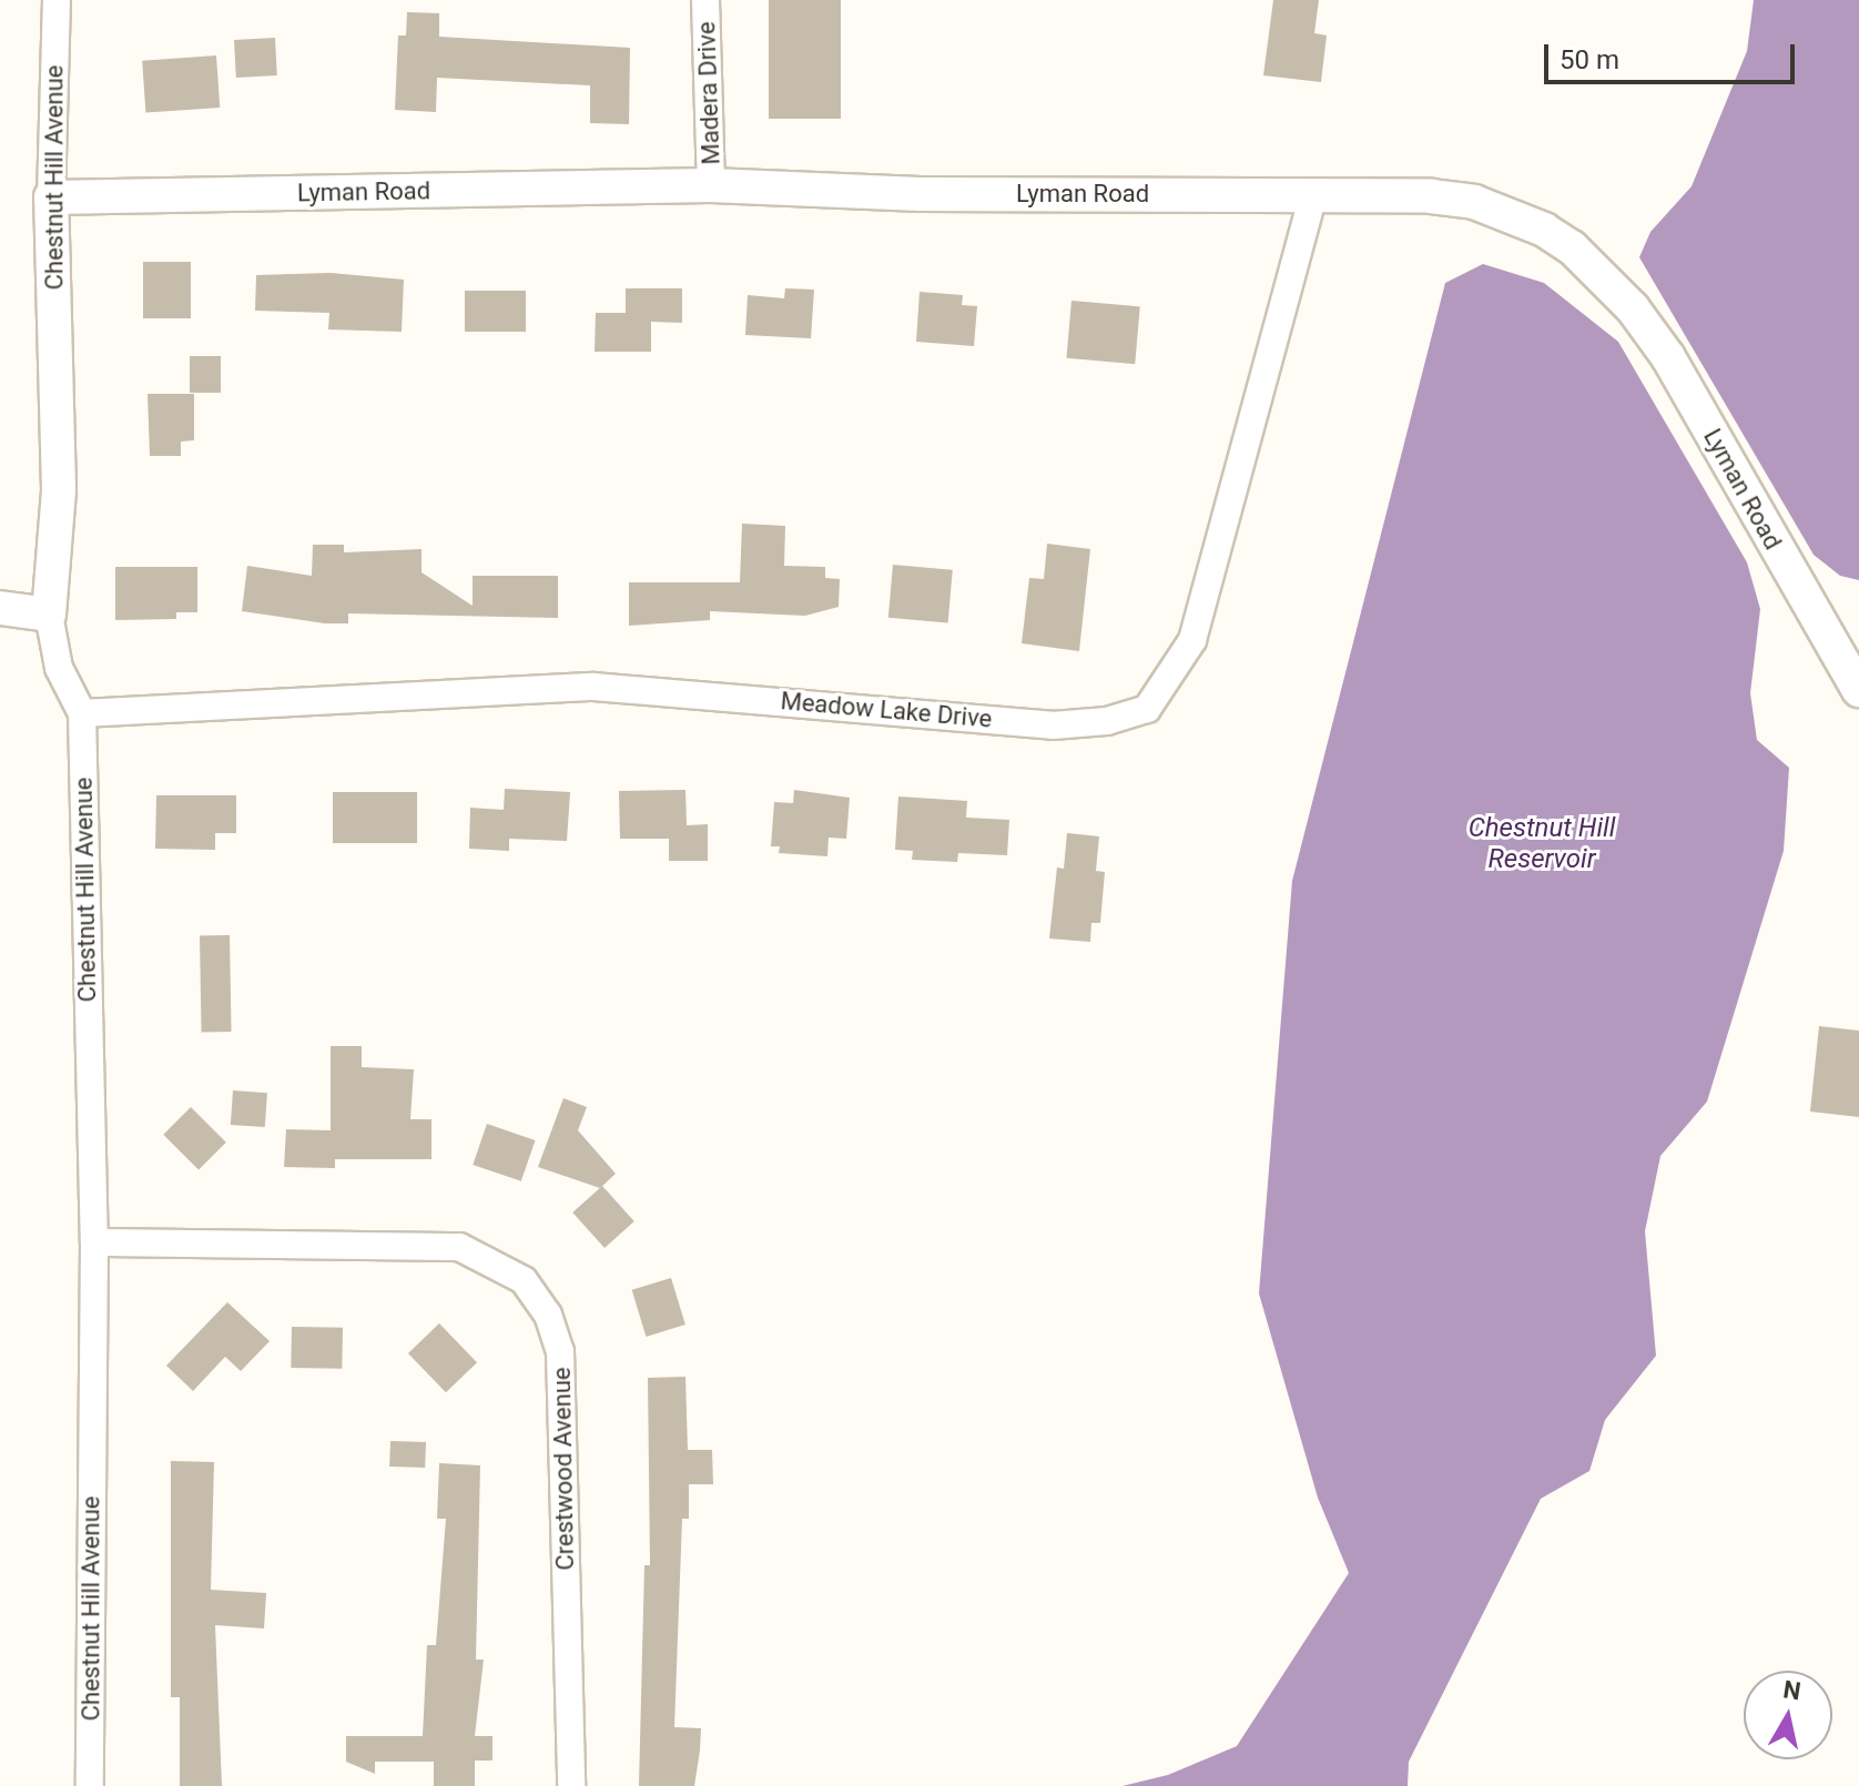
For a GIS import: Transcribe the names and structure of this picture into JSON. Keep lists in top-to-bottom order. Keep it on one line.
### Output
{"streets":{"street":["Madera Drive","Chestnut Hill Avenue","Lyman Road","Meadow Lake Drive","Crestwood Avenue"]},"crossings":[["Madera Drive","Lyman Road"],["Chestnut Hill Avenue","Lyman Road"],["Chestnut Hill Avenue","Meadow Lake Drive"],["Chestnut Hill Avenue","Crestwood Avenue"],["Lyman Road","Meadow Lake Drive"]],"water":["Chestnut Hill Reservoir"],"scale_bar":"50 m","north":"top"}
